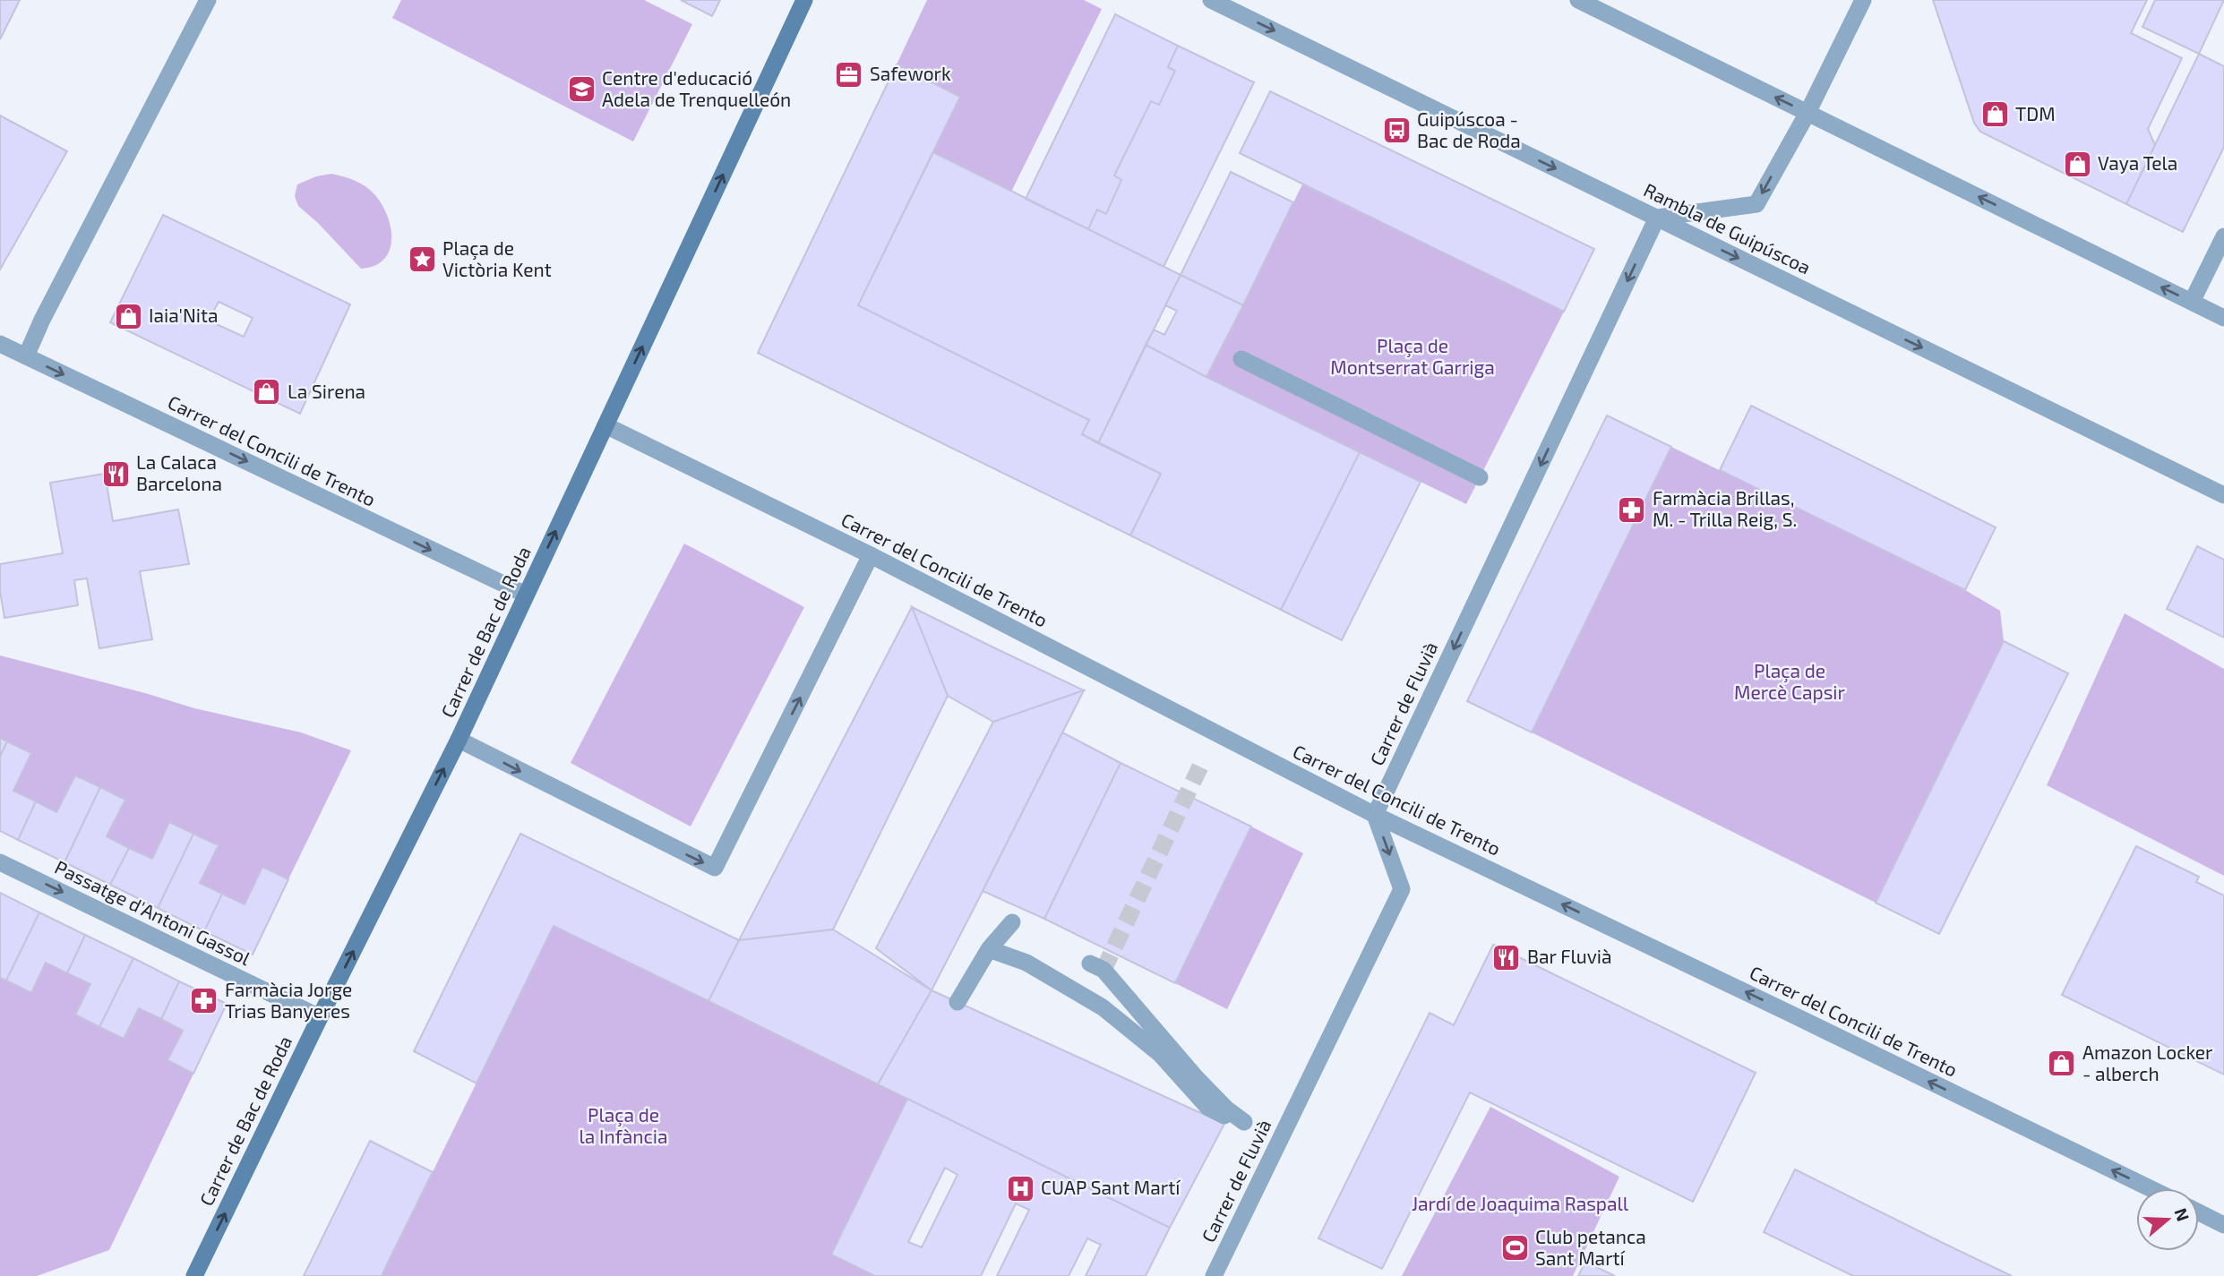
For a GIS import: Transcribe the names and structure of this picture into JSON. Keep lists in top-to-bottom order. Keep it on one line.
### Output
{"streets":{"main road":["Carrer de Bac de Roda"],"street":["Rambla de Guipúscoa","Carrer del Concili de Trento","Carrer de Fluvià","Passatge d'Antoni Gassol"]},"crossings":[["Rambla de Guipúscoa","Carrer de Fluvià"],["Carrer del Concili de Trento","Carrer de Bac de Roda"],["Carrer del Concili de Trento","Carrer de Fluvià"],["Carrer de Bac de Roda","Passatge d'Antoni Gassol"]],"one_way":["Rambla de Guipúscoa","Carrer de Bac de Roda","Carrer de Fluvià","Passatge d'Antoni Gassol"],"parks":["Plaça de Montserrat Garriga","Plaça de Mercè Capsir","Plaça de la Infància","Jardí de Joaquima Raspall"],"places":{"office":["Safework"],"school or university":["Centre d'educació Adela de Trenquelleón"],"shop":["TDM","Vaya Tela","Iaia'Nita","La Sirena","Amazon Locker - alberch"],"bus stop":["Guipúscoa - Bac de Roda"],"place":["Plaça de Victòria Kent"],"restaurant":["La Calaca Barcelona","Bar Fluvià"],"pharmacy":["Farmàcia Brillas, M. - Trilla Reig, S.","Farmàcia Jorge Trias Banyeres"],"hospital":["CUAP Sant Martí"],"sports":["Club petanca Sant Martí"]},"north":"right"}
